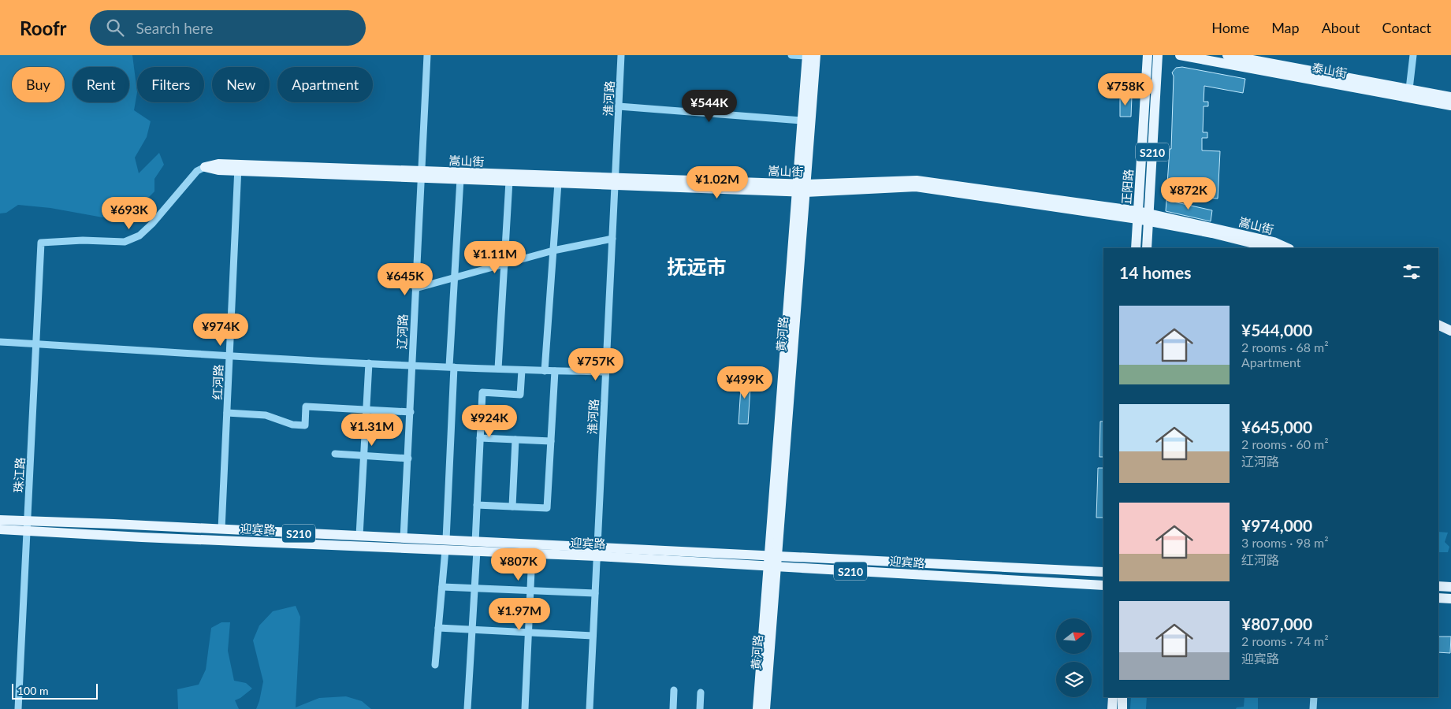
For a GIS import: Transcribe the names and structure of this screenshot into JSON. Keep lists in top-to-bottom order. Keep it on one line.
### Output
{"streets":{"main road":["泰山街","S210","嵩山街","正阳路","黄河路","迎宾路"],"street":["淮河路","辽河路","红河路","珠江路"]},"crossings":[["淮河路","嵩山街"],["淮河路","迎宾路"],["嵩山街","正阳路"],["嵩山街","辽河路"],["嵩山街","黄河路"],["嵩山街","红河路"],["嵩山街","珠江路"],["辽河路","迎宾路"],["黄河路","迎宾路"],["红河路","迎宾路"],["珠江路","迎宾路"]],"districts":["抚远市"],"scale_bar":"100 m","north":"right","page":{"header":"Roofr","search":"Search here","nav":["Home","Map","About","Contact"],"chip":["Buy","Rent","Filters","New","Apartment"],"price":["¥758K","¥544K","¥1.02M","¥872K","¥693K","¥1.11M","¥645K","¥974K","¥757K","¥499K","¥924K","¥1.31M","¥807K","¥1.97M"],"heading":"14 homes","list":[{"name":"¥544,000","note":"2 rooms · 68 m² · Apartment"},{"name":"¥645,000","note":"2 rooms · 60 m² · 辽河路"},{"name":"¥974,000","note":"3 rooms · 98 m² · 红河路"},{"name":"¥807,000","note":"2 rooms · 74 m² · 迎宾路"}],"scale":"100 m"}}
